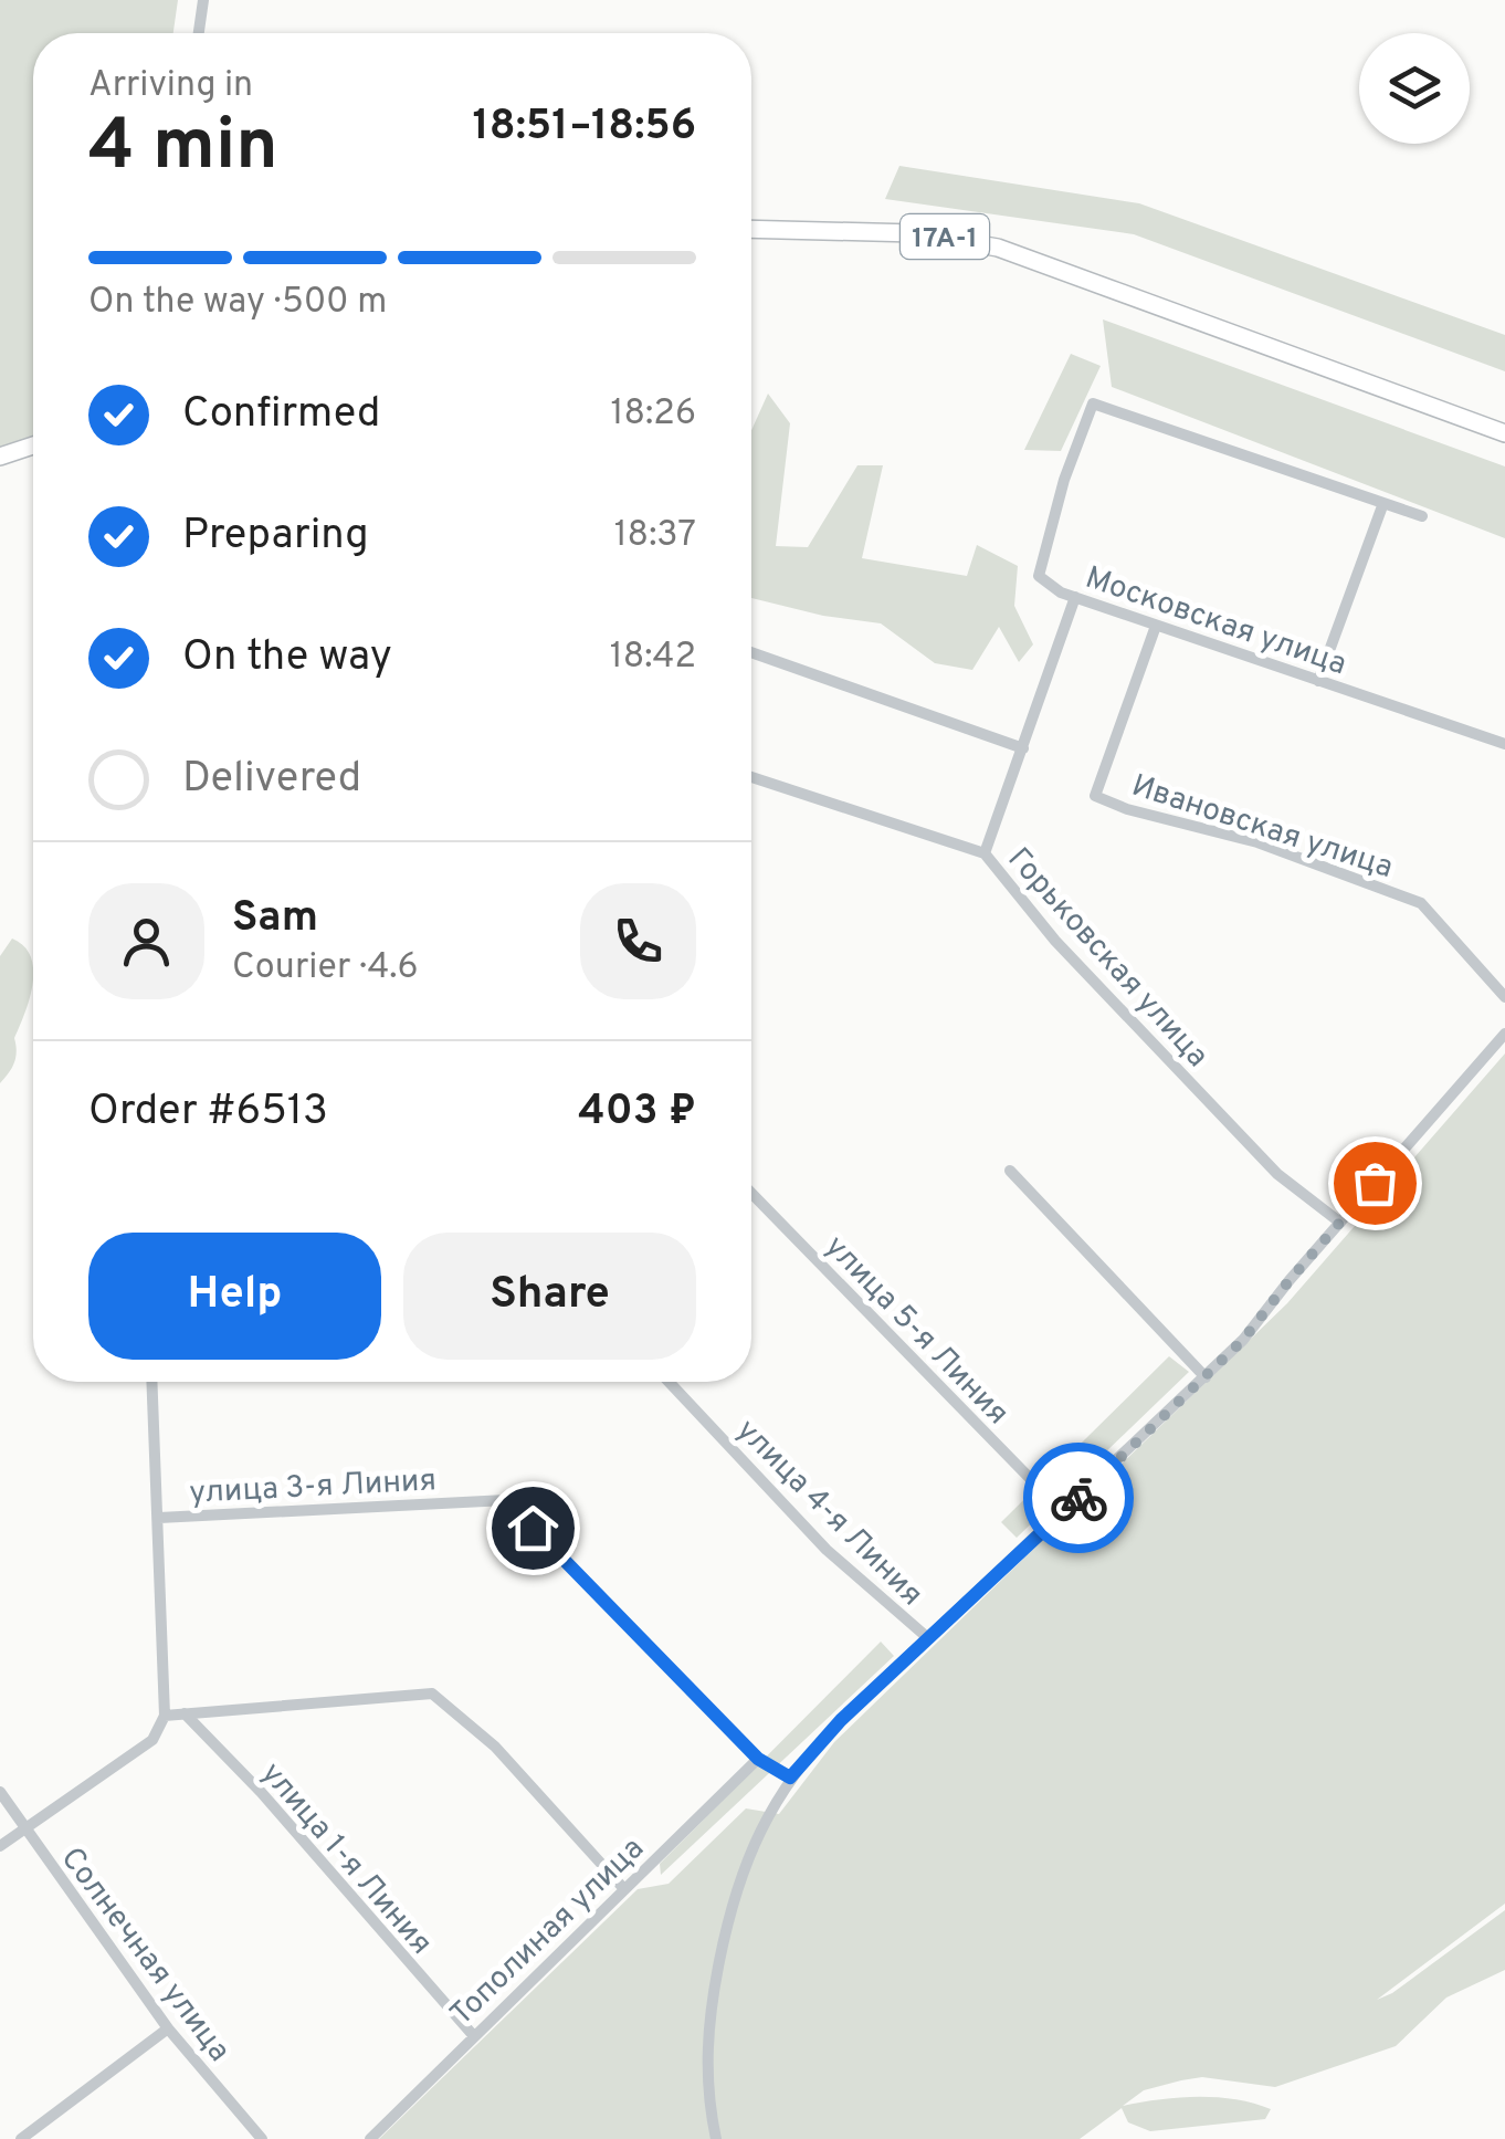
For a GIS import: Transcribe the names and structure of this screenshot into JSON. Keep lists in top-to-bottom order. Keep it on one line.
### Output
{"streets":{"main road":["17А-1"],"street":["Московская улица","Ивановская улица","Горьковская улица","улица 5-я Линия","улица 3-я Линия","улица 4-я Линия","улица 1-я Линия","Тополиная улица","Солнечная улица"]},"crossings":[["Московская улица","Ивановская улица"],["улица 3-я Линия","Тополиная улица"],["улица 1-я Линия","Тополиная улица"]],"page":{"heading":["4 min","Arriving in","18:51–18:56"],"panel":["Sam","Courier · 4.6","Order #6513","403 ₽"],"bar":"On the way · 500 m","list":[["Confirmed","18:26"],["Preparing","18:37"],["On the way","18:42"],"Delivered"],"buttons":["Help","Share"]}}
